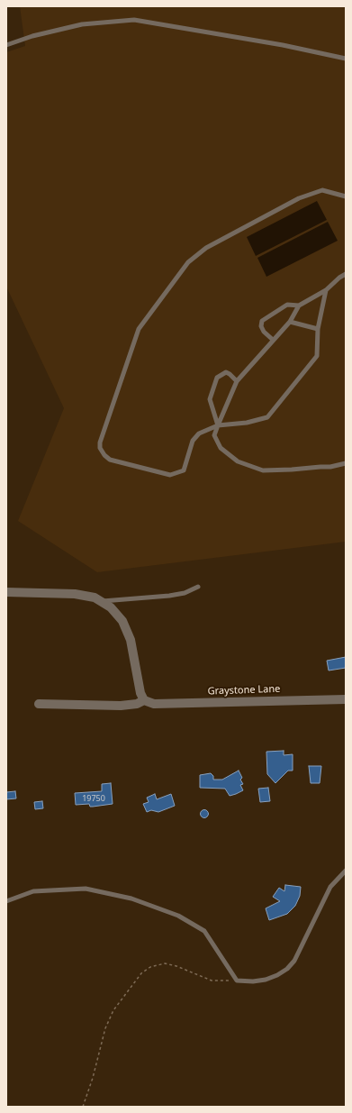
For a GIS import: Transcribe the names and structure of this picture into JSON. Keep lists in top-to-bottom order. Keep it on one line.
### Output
{"streets":{"street":["Graystone Lane"]},"house_numbers":["19750"]}
